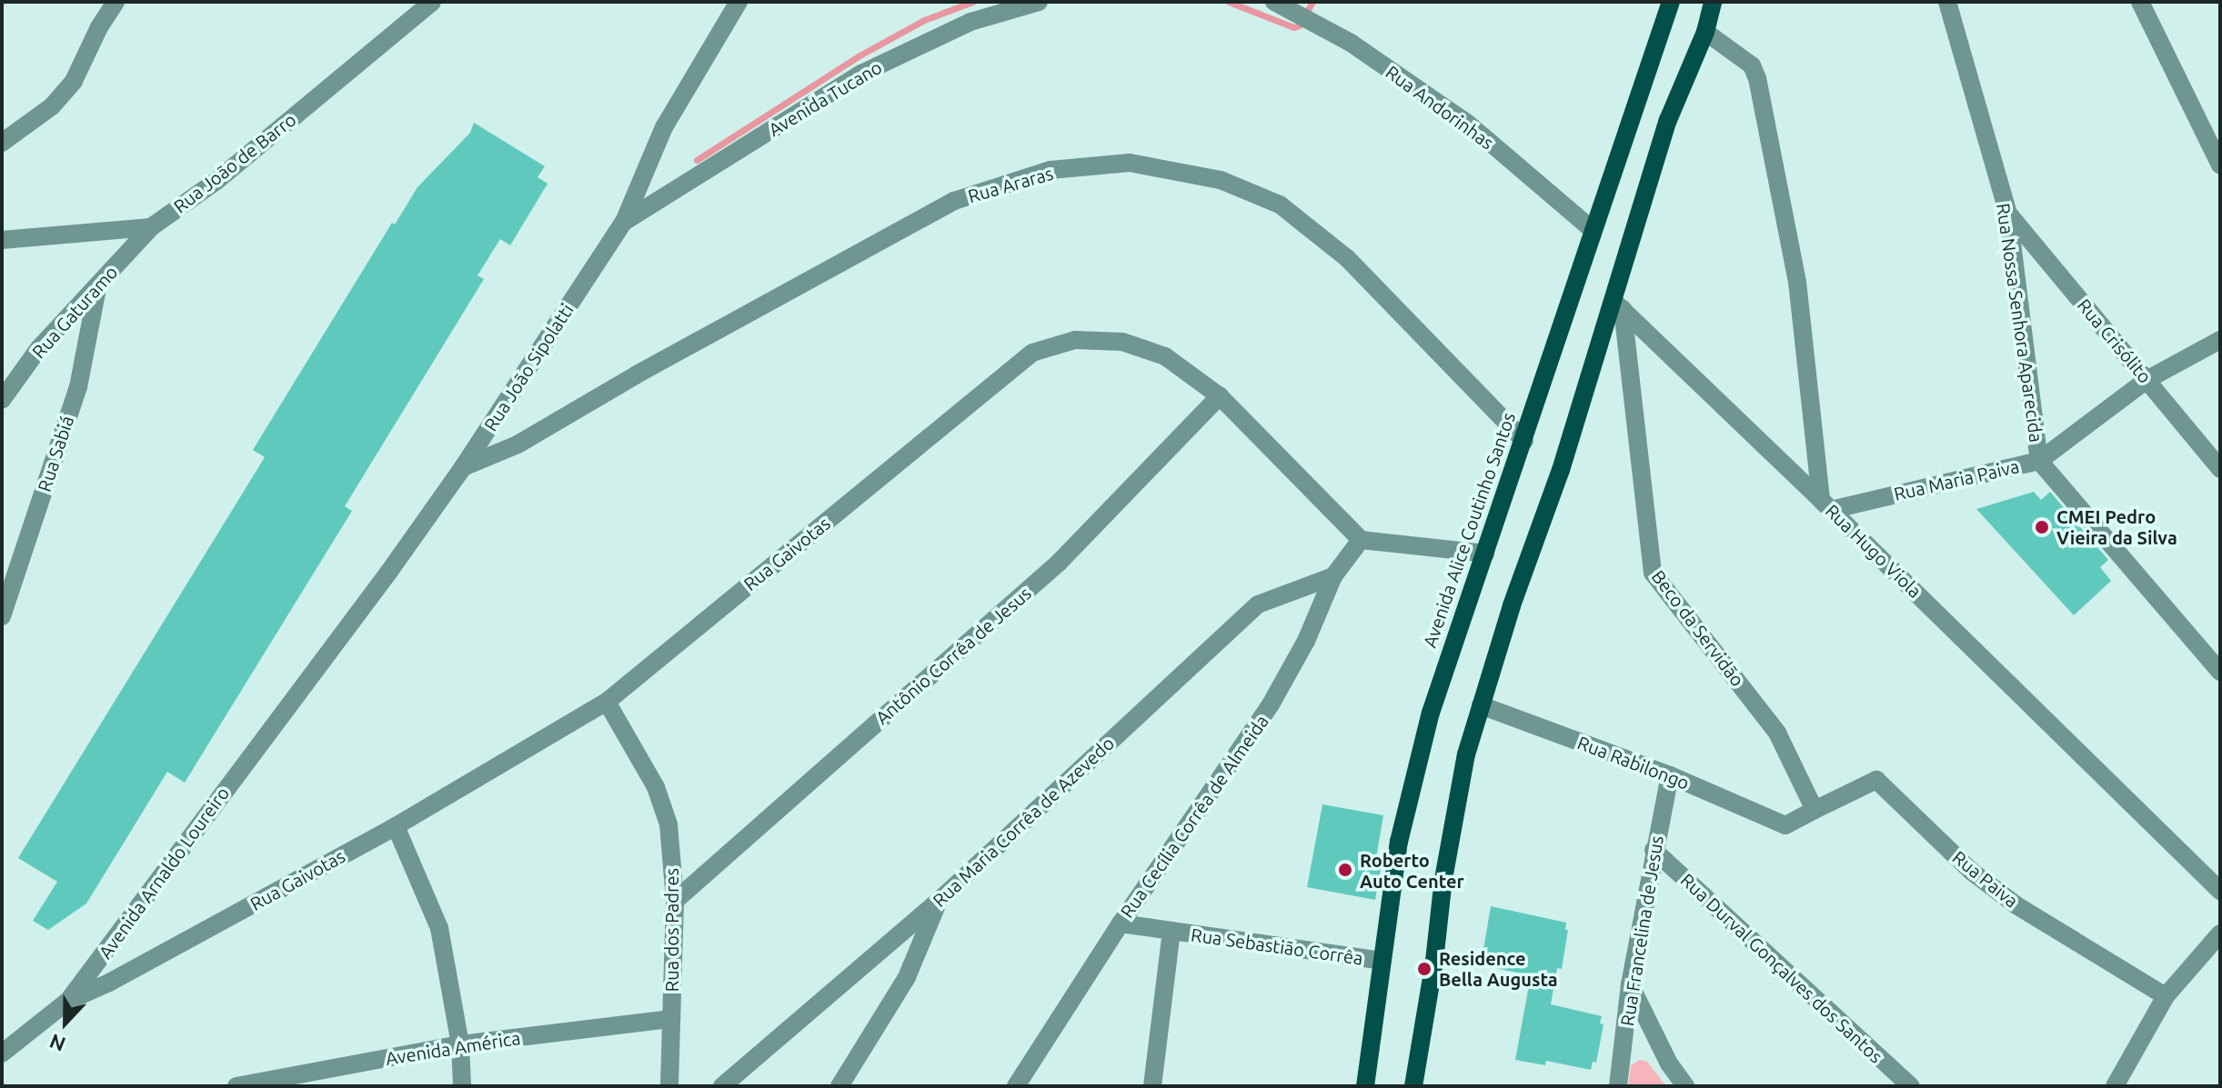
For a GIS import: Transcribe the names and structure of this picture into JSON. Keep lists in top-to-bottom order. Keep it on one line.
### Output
{"streets":{"main road":["Avenida Alice Coutinho Santos"],"street":["Avenida Tucano","Rua Andorinhas","Rua João de Barro","Rua Araras","Rua Gaturamo","Rua Nossa Senhora Aparecida","Rua Crisólito","Rua João Sipolatti","Rua Sabiá","Rua Maria Paiva","Rua Hugo Viola","Rua Gaivotas","Beco da Servidão","Antônio Corrêa de Jesus","Rua Rabilongo","Rua Cecília Corrêa de Almeida","Rua Maria Corrêa de Azevedo","Avenida Arnaldo Loureiro","Rua Paiva","Rua dos Padres","Rua Francelina de Jesus","Rua Sebastião Corrêa","Rua Durval Gonçalves dos Santos","Avenida América"]},"crossings":[["Avenida Tucano","Rua João Sipolatti"],["Rua Andorinhas","Avenida Alice Coutinho Santos"],["Rua João de Barro","Rua Gaturamo"],["Rua Araras","Rua João Sipolatti"],["Rua Araras","Avenida Alice Coutinho Santos"],["Rua Gaturamo","Rua Sabiá"],["Rua Nossa Senhora Aparecida","Rua Crisólito"],["Rua Nossa Senhora Aparecida","Rua Maria Paiva"],["Rua Crisólito","Rua Maria Paiva"],["Rua João Sipolatti","Avenida Arnaldo Loureiro"],["Rua Maria Paiva","Rua Hugo Viola"],["Avenida Alice Coutinho Santos","Rua Sebastião Corrêa"],["Rua Gaivotas","Antônio Corrêa de Jesus"],["Rua Gaivotas","Rua Cecília Corrêa de Almeida"],["Rua Gaivotas","Avenida Arnaldo Loureiro"],["Rua Gaivotas","Rua dos Padres"],["Beco da Servidão","Rua Rabilongo"],["Beco da Servidão","Rua Paiva"],["Antônio Corrêa de Jesus","Rua dos Padres"],["Rua Rabilongo","Rua Paiva"],["Rua Rabilongo","Rua Francelina de Jesus"],["Rua Cecília Corrêa de Almeida","Rua Maria Corrêa de Azevedo"],["Rua Cecília Corrêa de Almeida","Rua Sebastião Corrêa"],["Rua dos Padres","Avenida América"],["Rua Francelina de Jesus","Rua Durval Gonçalves dos Santos"]],"places":["CMEI Pedro Vieira da Silva","Roberto Auto Center","Residence Bella Augusta"],"north":"bottom"}
